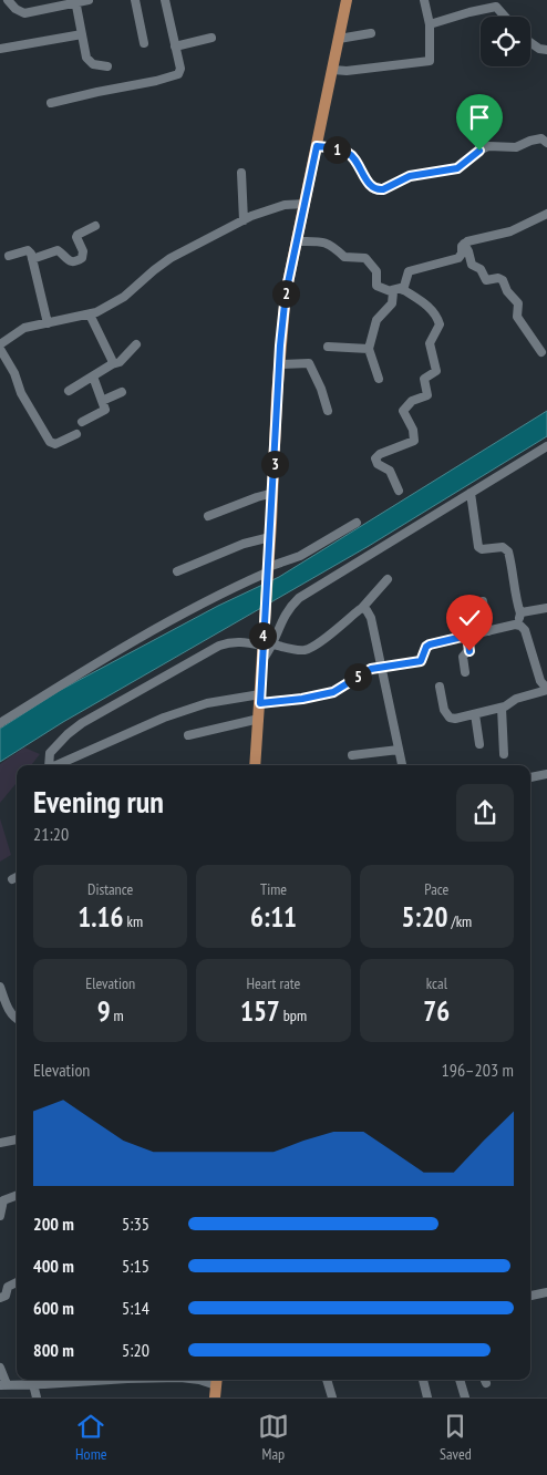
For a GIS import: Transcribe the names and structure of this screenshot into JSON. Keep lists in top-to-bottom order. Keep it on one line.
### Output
{"page":{"pins":["1","2","3","4","5"],"heading":["Evening run","21:20"],"stats":[["Distance","1.16 km"],["Time","6:11"],["Pace","5:20 /km"],["Elevation","9 m"],["Heart rate","157 bpm"],["kcal","76"]],"chart":["Elevation","196–203 m"],"list":[{"name":"200 m","note":"5:35"},{"name":"400 m","note":"5:15"},{"name":"600 m","note":"5:14"},{"name":"800 m","note":"5:20"}],"tabs":["Home","Map","Saved"]}}
